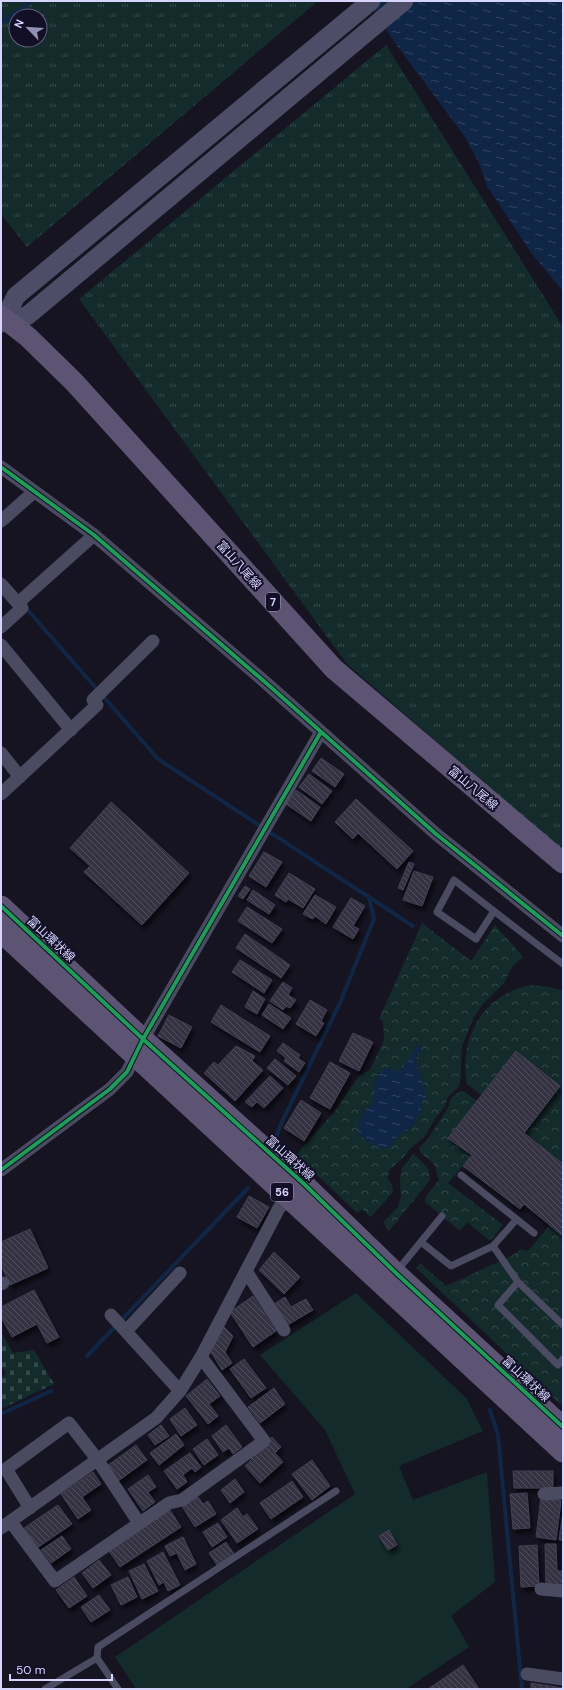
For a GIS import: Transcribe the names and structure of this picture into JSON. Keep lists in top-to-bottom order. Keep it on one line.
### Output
{"streets":{"main road":["富山八尾線","7","富山環状線","56"]},"scale_bar":"50 m","north":"top left"}
